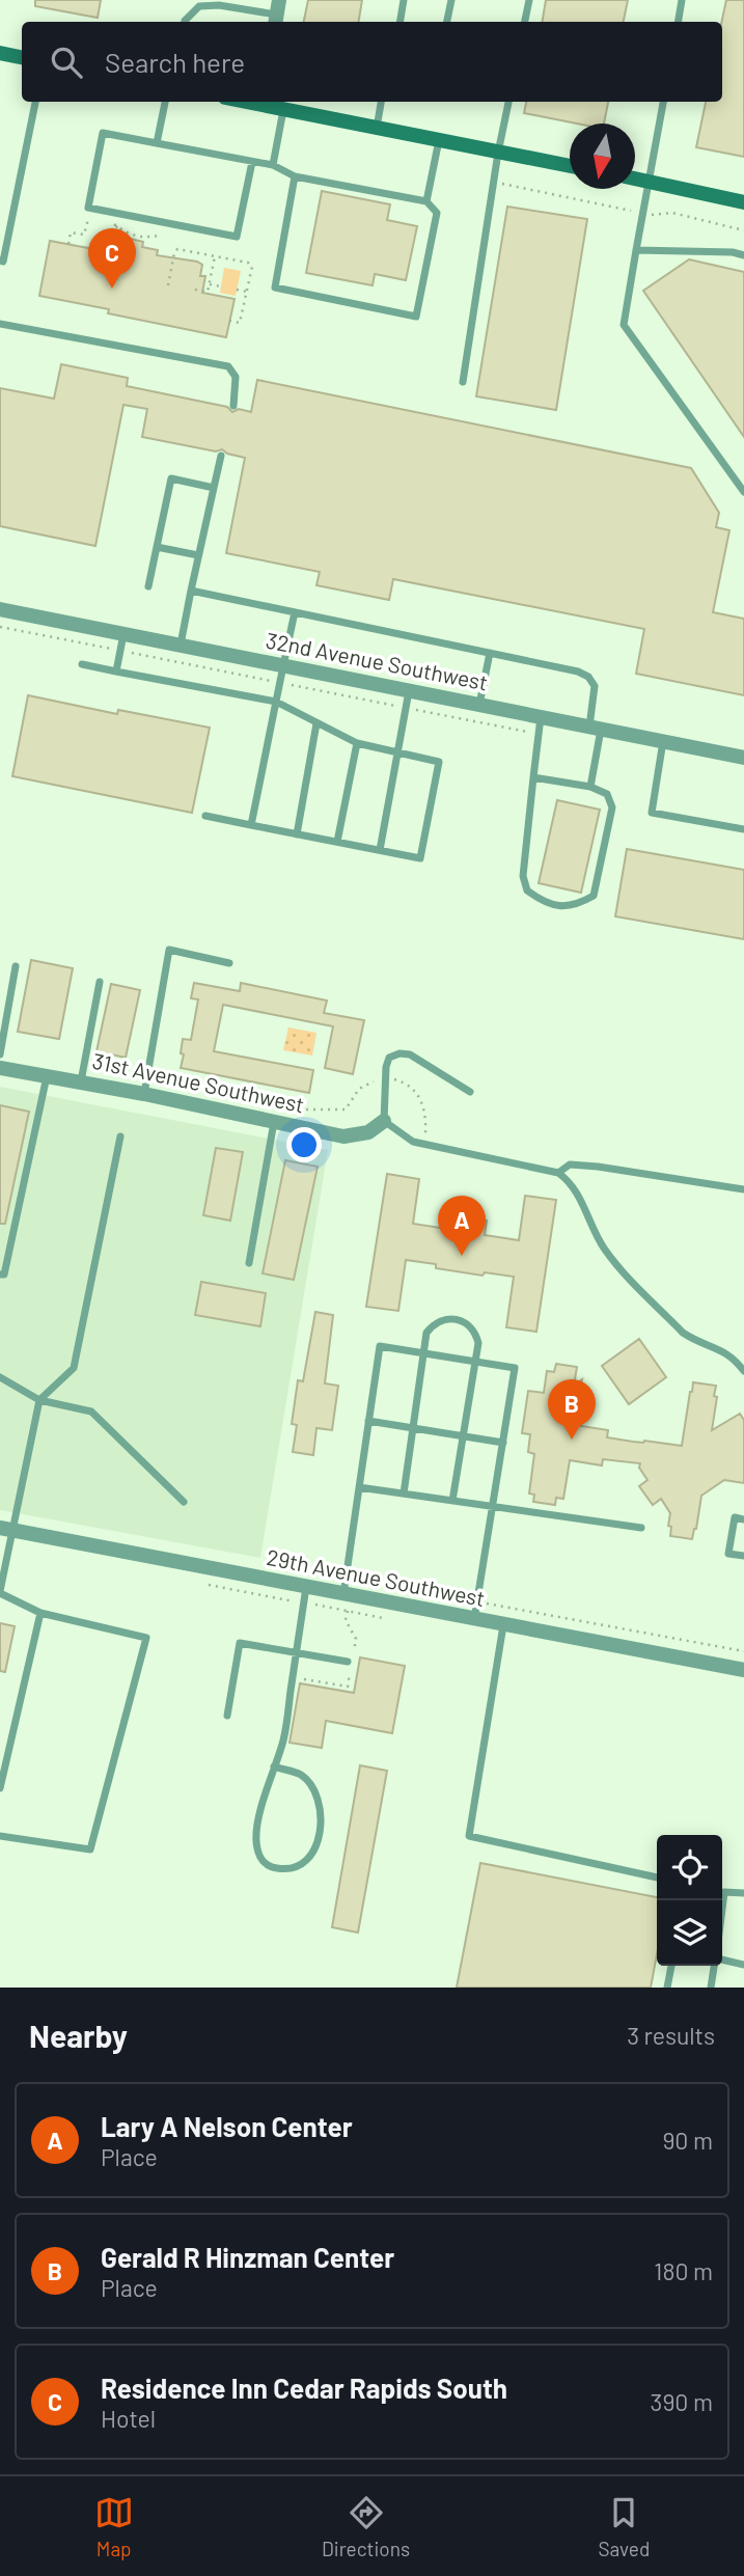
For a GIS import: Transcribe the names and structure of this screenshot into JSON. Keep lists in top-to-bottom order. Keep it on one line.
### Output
{"streets":{"street":["32nd Avenue Southwest","31st Avenue Southwest","29th Avenue Southwest"]},"north":"bottom","page":{"search":"Search here","pins":["C","A","B"],"heading":["Nearby","3 results"],"list":[{"mark":"A","name":"Lary A Nelson Center","note":"Place","value":"90 m"},{"mark":"B","name":"Gerald R Hinzman Center","note":"Place","value":"180 m"},{"mark":"C","name":"Residence Inn Cedar Rapids South","note":"Hotel","value":"390 m"}],"nav":["Map","Directions","Saved"]}}
